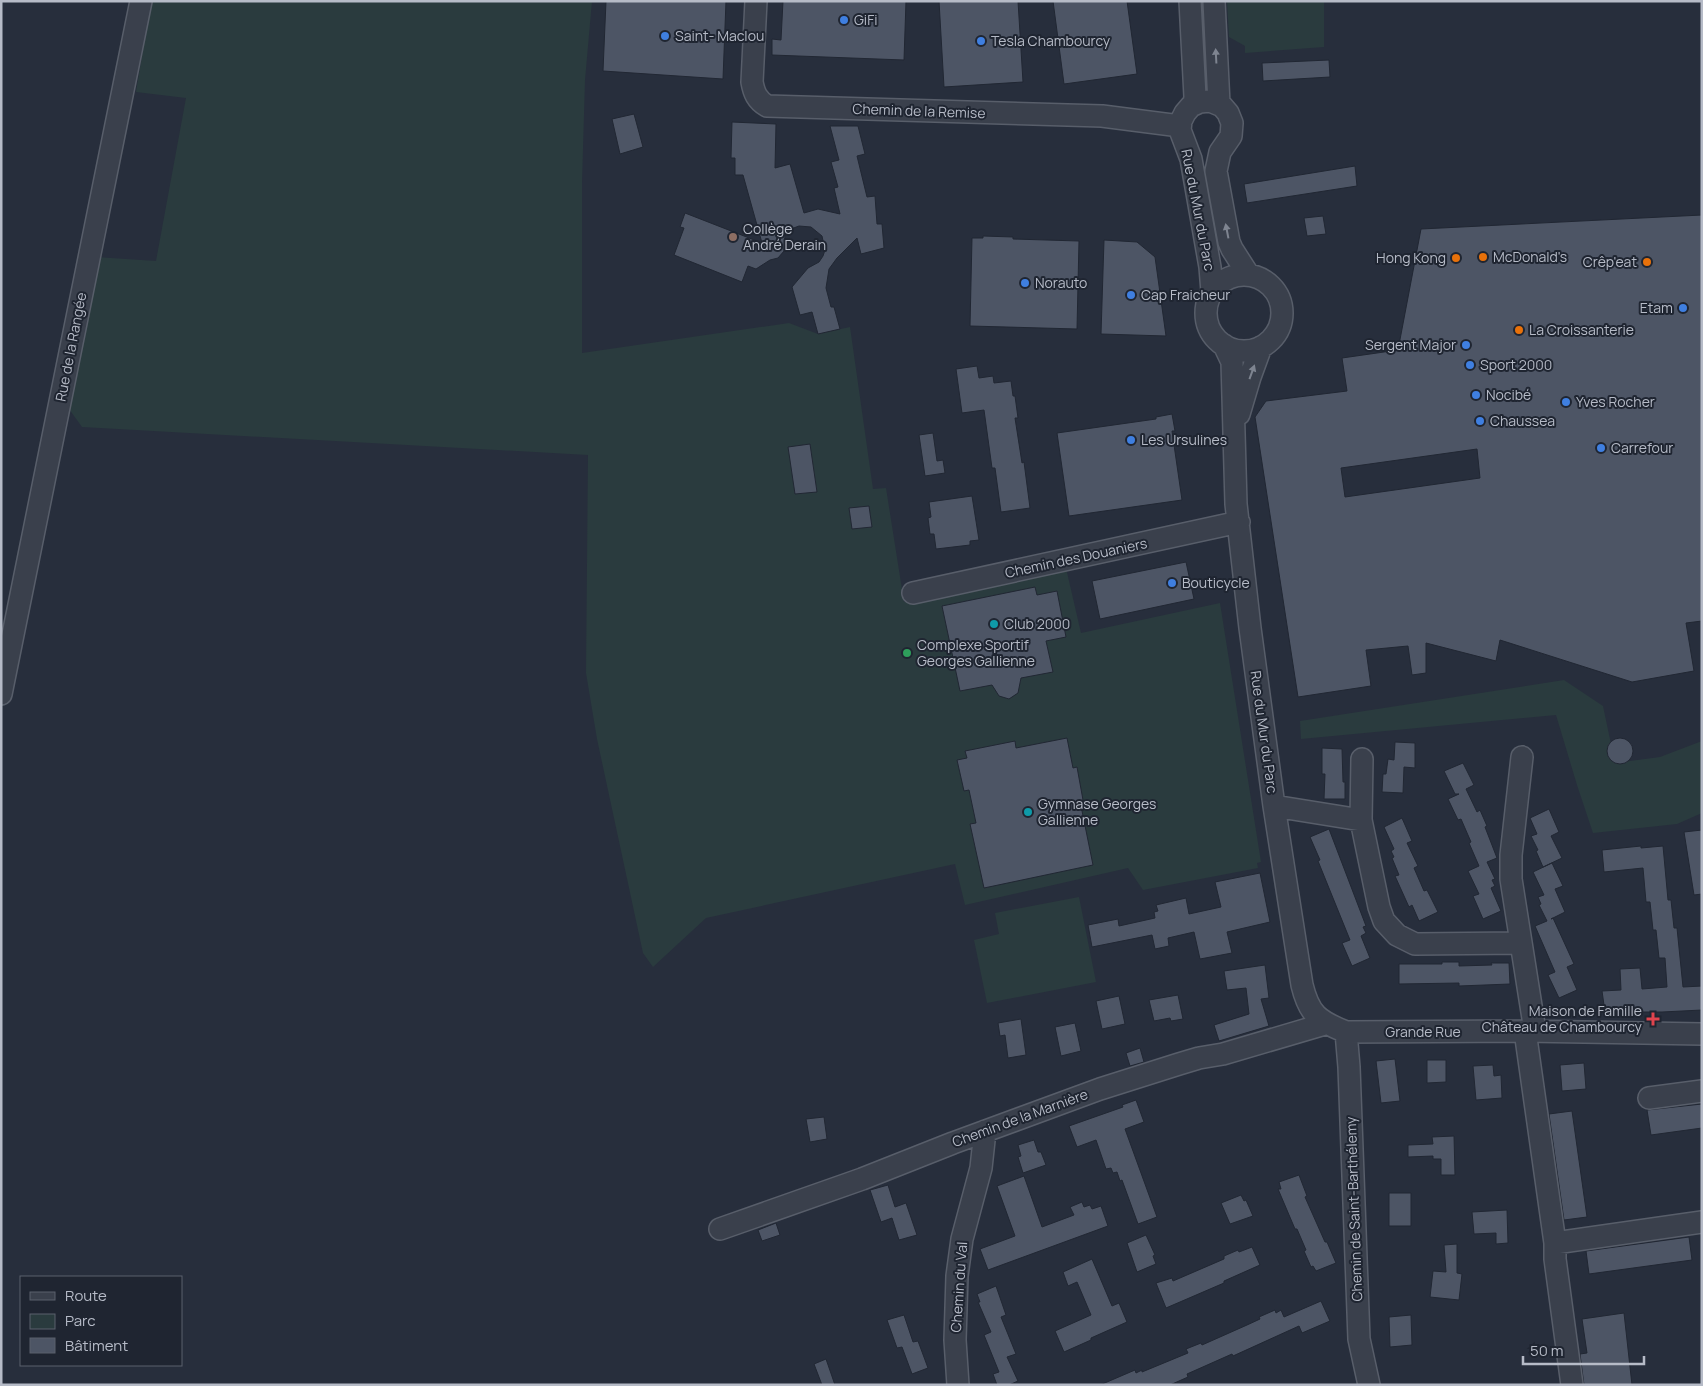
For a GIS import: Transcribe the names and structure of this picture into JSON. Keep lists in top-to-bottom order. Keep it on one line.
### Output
{"streets":{"street":["Chemin de la Remise","Rue du Mur du Parc","Rue de la Rangée","Chemin des Douaniers","Grande Rue","Chemin de la Marnière","Chemin de Saint-Barthélemy","Chemin du Val"]},"crossings":[["Chemin de la Remise","Rue du Mur du Parc"],["Rue du Mur du Parc","Chemin des Douaniers"],["Rue du Mur du Parc","Grande Rue"],["Rue du Mur du Parc","Chemin de la Marnière"],["Grande Rue","Chemin de la Marnière"],["Grande Rue","Chemin de Saint-Barthélemy"],["Chemin de la Marnière","Chemin du Val"]],"places":{"other":["GiFi","Saint- Maclou","Tesla Chambourcy","Collège André Derain","McDonald's","Hong Kong","Crêp'eat","Norauto","Cap Fraicheur","Etam","La Croissanterie","Sergent Major","Sport 2000","Nocibé","Yves Rocher","Chaussea","Les Ursulines","Carrefour","Bouticycle","Club 2000","Complexe Sportif Georges Gallienne","Gymnase Georges Gallienne"],"health":["Maison de Famille Château de Chambourcy"]},"legend":["Route","Parc","Bâtiment"],"scale_bar":"50 m"}
